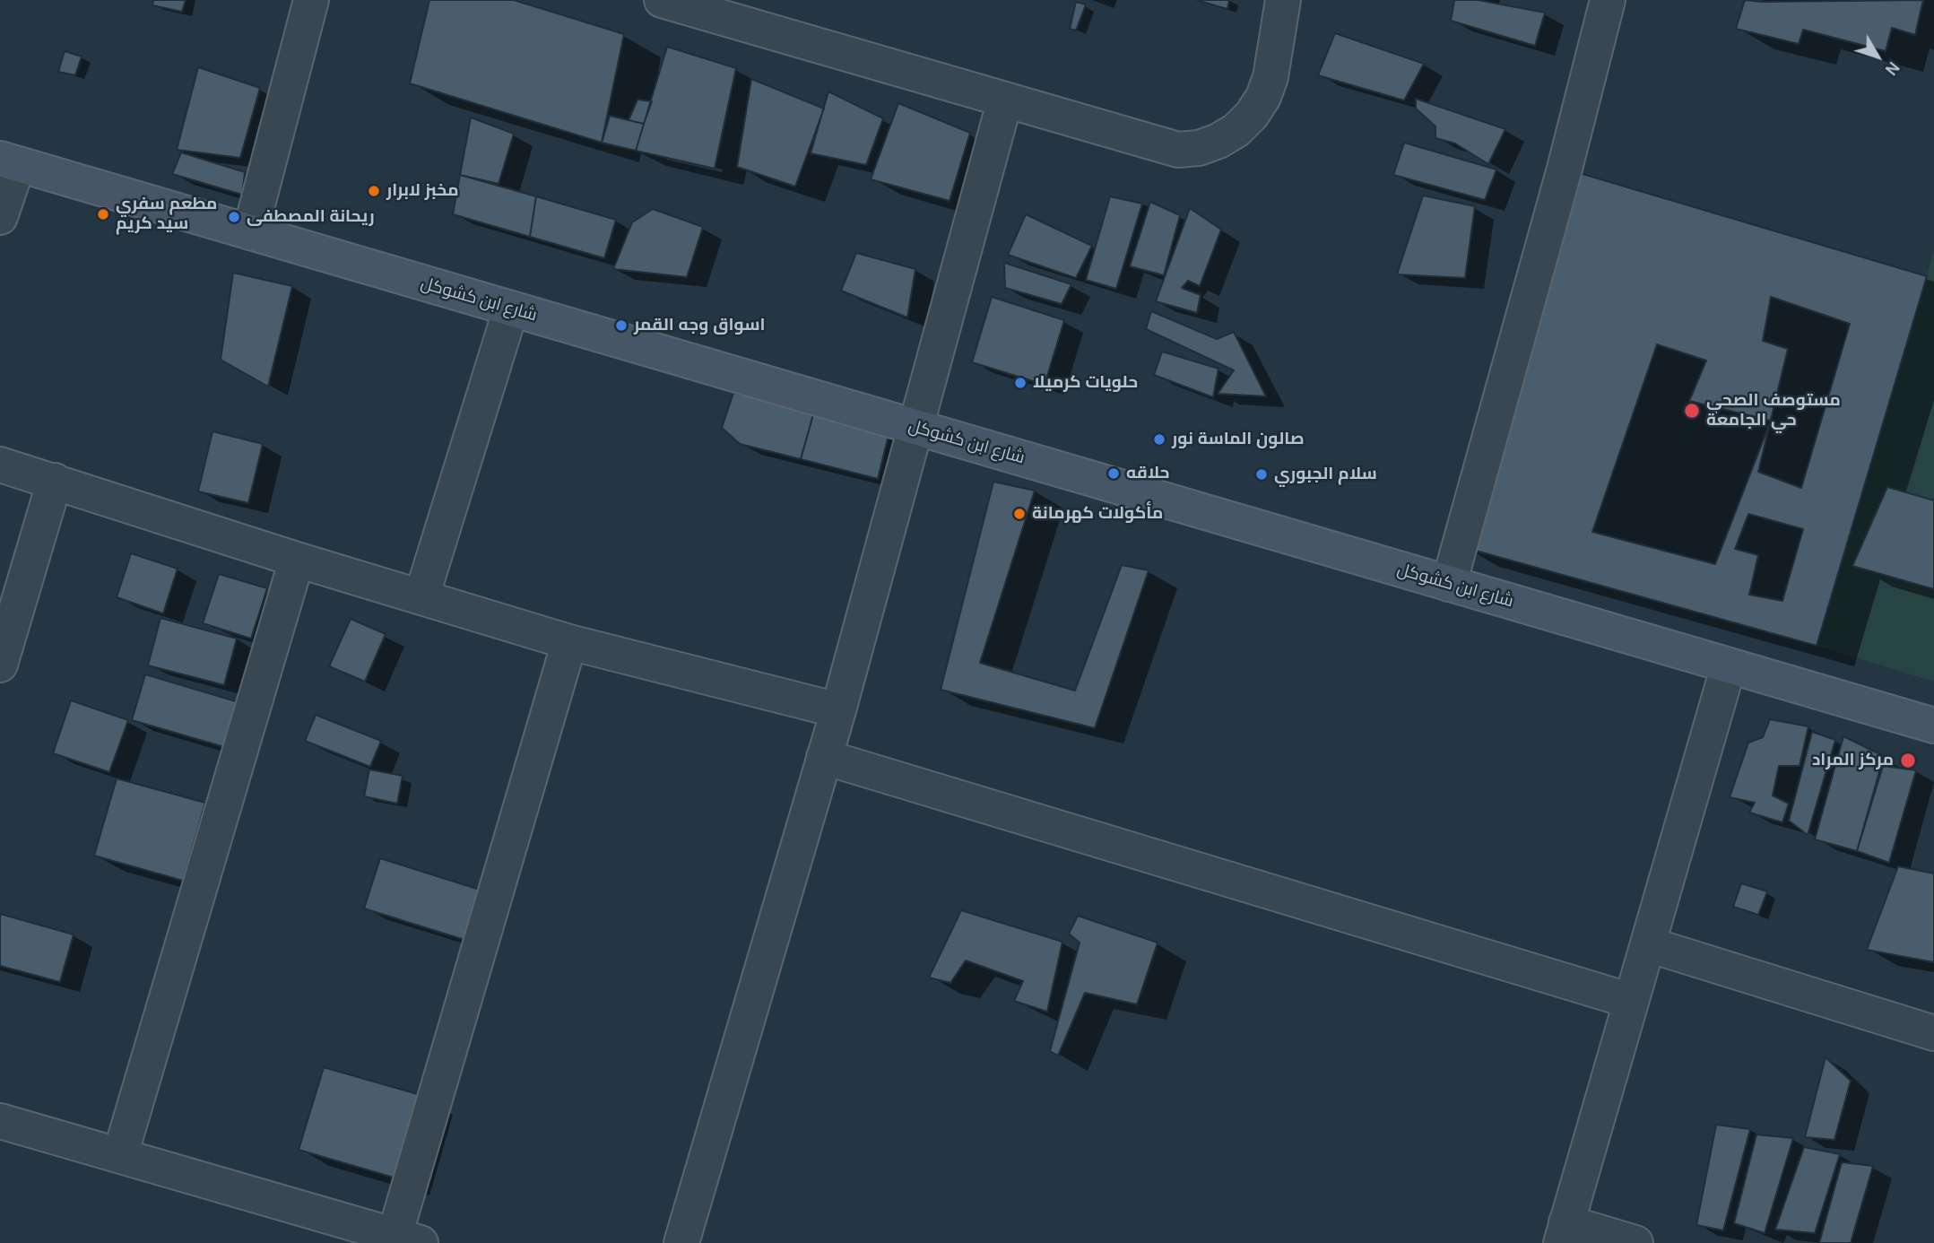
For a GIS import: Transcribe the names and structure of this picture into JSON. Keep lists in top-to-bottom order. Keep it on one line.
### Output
{"streets":{"street":["شارع ابن كشوكل"]},"places":["مخبز لابرار","مطعم سفري سيد كريم","ريحانة المصطفى","اسواق وجه القمر","حلويات كرميلا","مستوصف الصحي حي الجامعة","صالون الماسة نور","حلاقه","سلام الجبوري","مأكولات كهرمانة","مركز المراد"],"north":"bottom right"}
